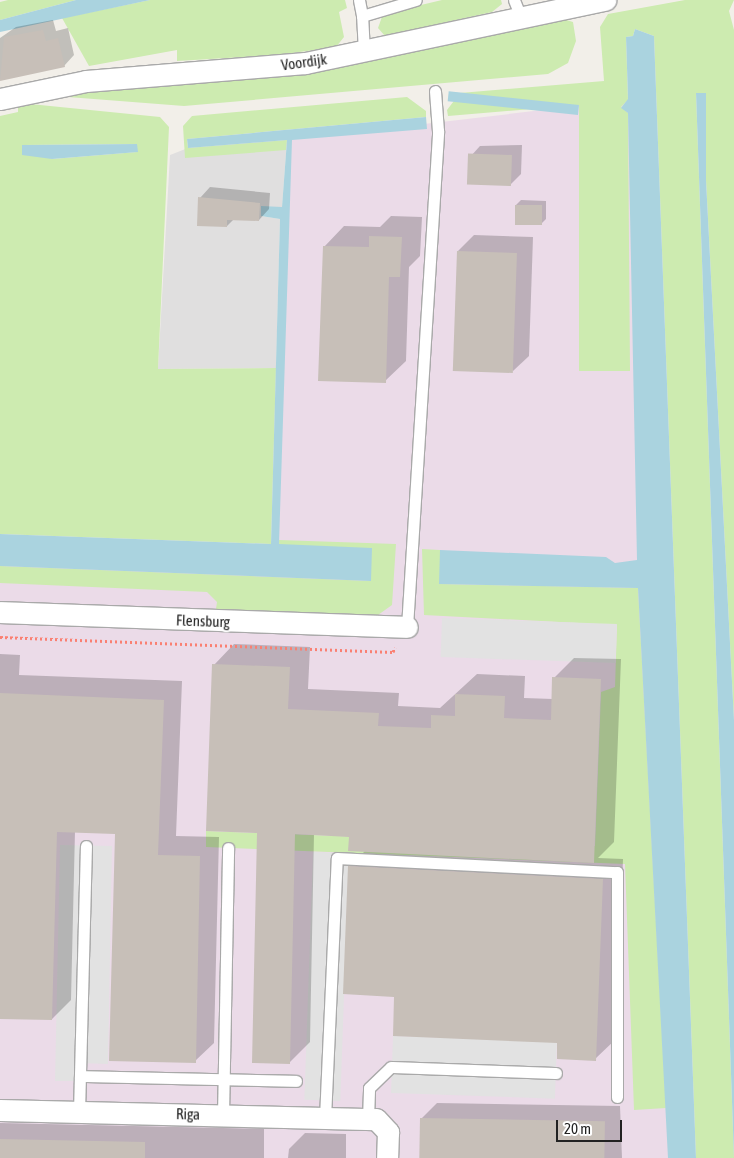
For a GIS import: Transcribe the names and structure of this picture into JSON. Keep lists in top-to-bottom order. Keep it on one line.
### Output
{"streets":{"street":["Voordijk","Flensburg","Riga"]},"scale_bar":"20 m"}
